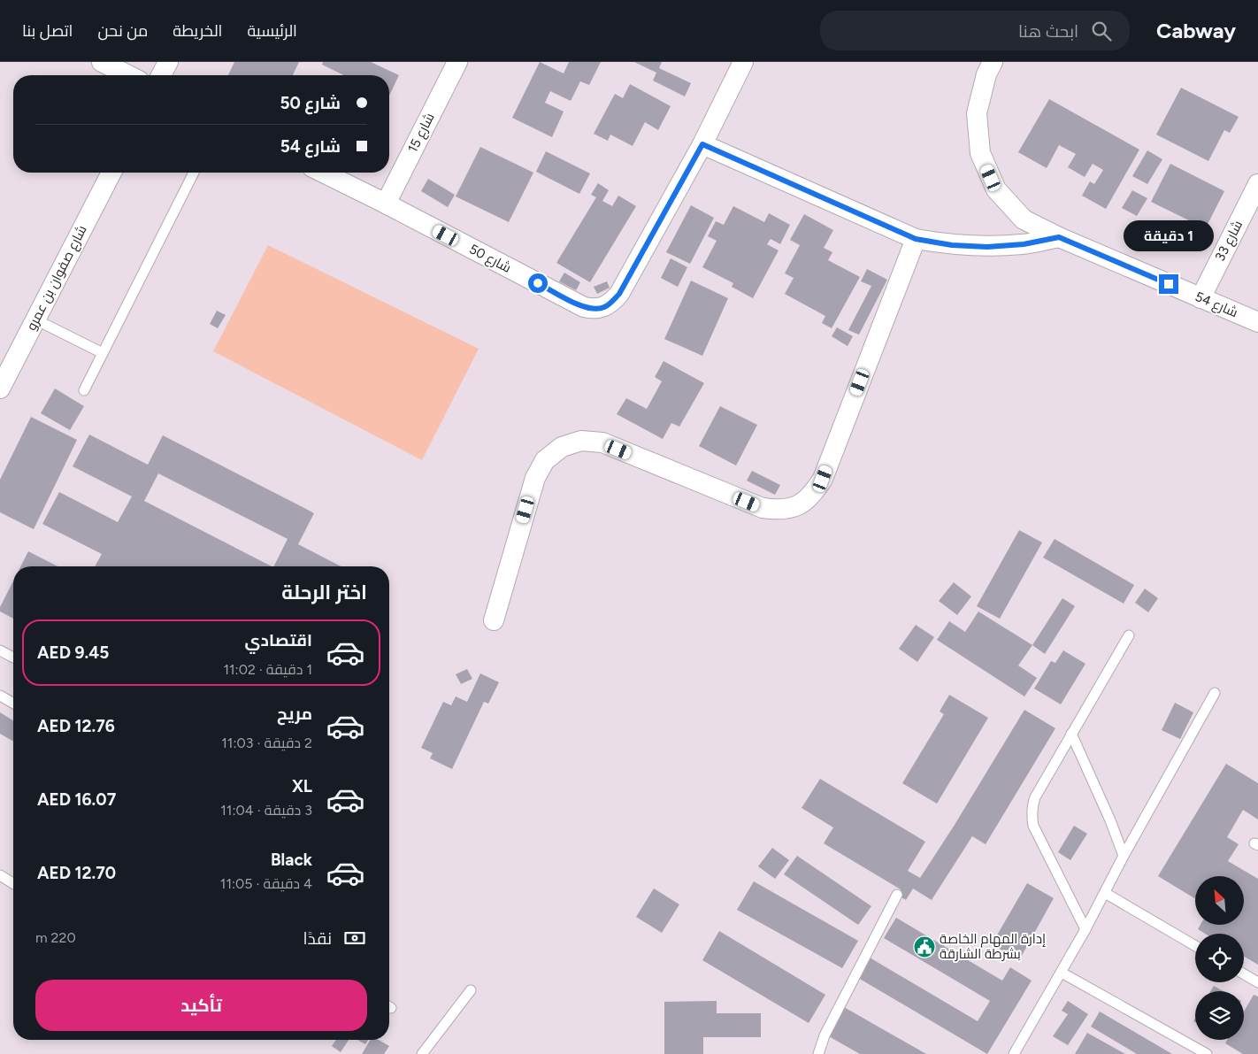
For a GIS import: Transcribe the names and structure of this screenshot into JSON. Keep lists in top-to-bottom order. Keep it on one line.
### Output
{"streets":{"street":["شارع 15","شارع 33","شارع 50","شارع صفوان بن عمرو","شارع 54"]},"crossings":[["شارع 15","شارع 50"],["شارع 33","شارع 54"]],"places":{"public building":["إدارة المهام الخاصة بشرطة الشارقة"]},"north":"top left","page":{"header":"Cabway","search":"ابحث هنا","nav":["الرئيسية","الخريطة","من نحن","اتصل بنا"],"banner":["شارع 50","شارع 54"],"bubble":"1 دقيقة","heading":"اختر الرحلة","list":[{"name":"اقتصادي","note":"1 دقيقة · 11:02","value":"AED 9.45"},{"name":"مريح","note":"2 دقيقة · 11:03","value":"AED 12.76"},{"name":"XL","note":"3 دقيقة · 11:04","value":"AED 16.07"},{"name":"Black","note":"4 دقيقة · 11:05","value":"AED 12.70"}],"pay":["نقدًا","220 m"],"buttons":"تأكيد"}}
